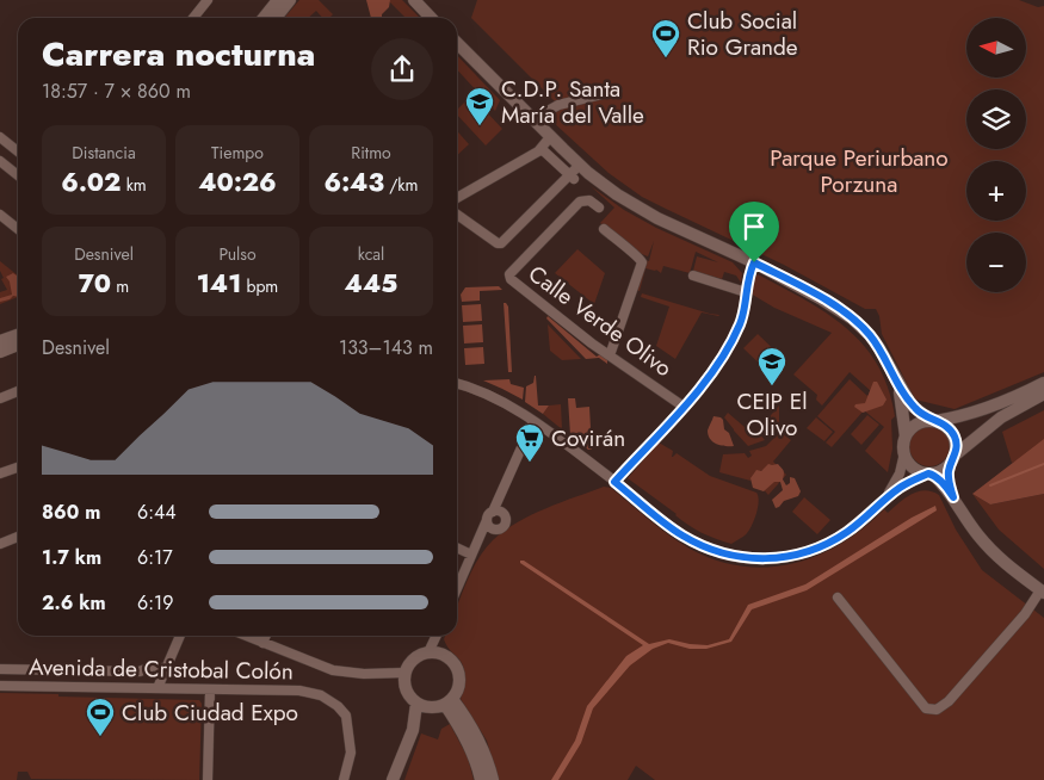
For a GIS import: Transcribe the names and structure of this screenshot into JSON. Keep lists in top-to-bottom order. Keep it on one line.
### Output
{"streets":{"street":["Calle Verde Olivo","Avenida de Cristobal Colón"]},"parks":["Parque Periurbano Porzuna"],"places":{"sports":["Club Social Rio Grande","Club Ciudad Expo"],"school or university":["C.D.P. Santa María del Valle","CEIP El Olivo"],"supermarket":["Covirán"]},"north":"left","page":{"map_buttons":["+","−"],"heading":["Carrera nocturna","18:57 · 7 × 860 m"],"stats":[["Distancia","6.02 km"],["Tiempo","40:26"],["Ritmo","6:43 /km"],["Desnivel","70 m"],["Pulso","141 bpm"],["kcal","445"]],"chart":["Desnivel","133–143 m"],"list":[{"name":"860 m","note":"6:44"},{"name":"1.7 km","note":"6:17"},{"name":"2.6 km","note":"6:19"}]}}
